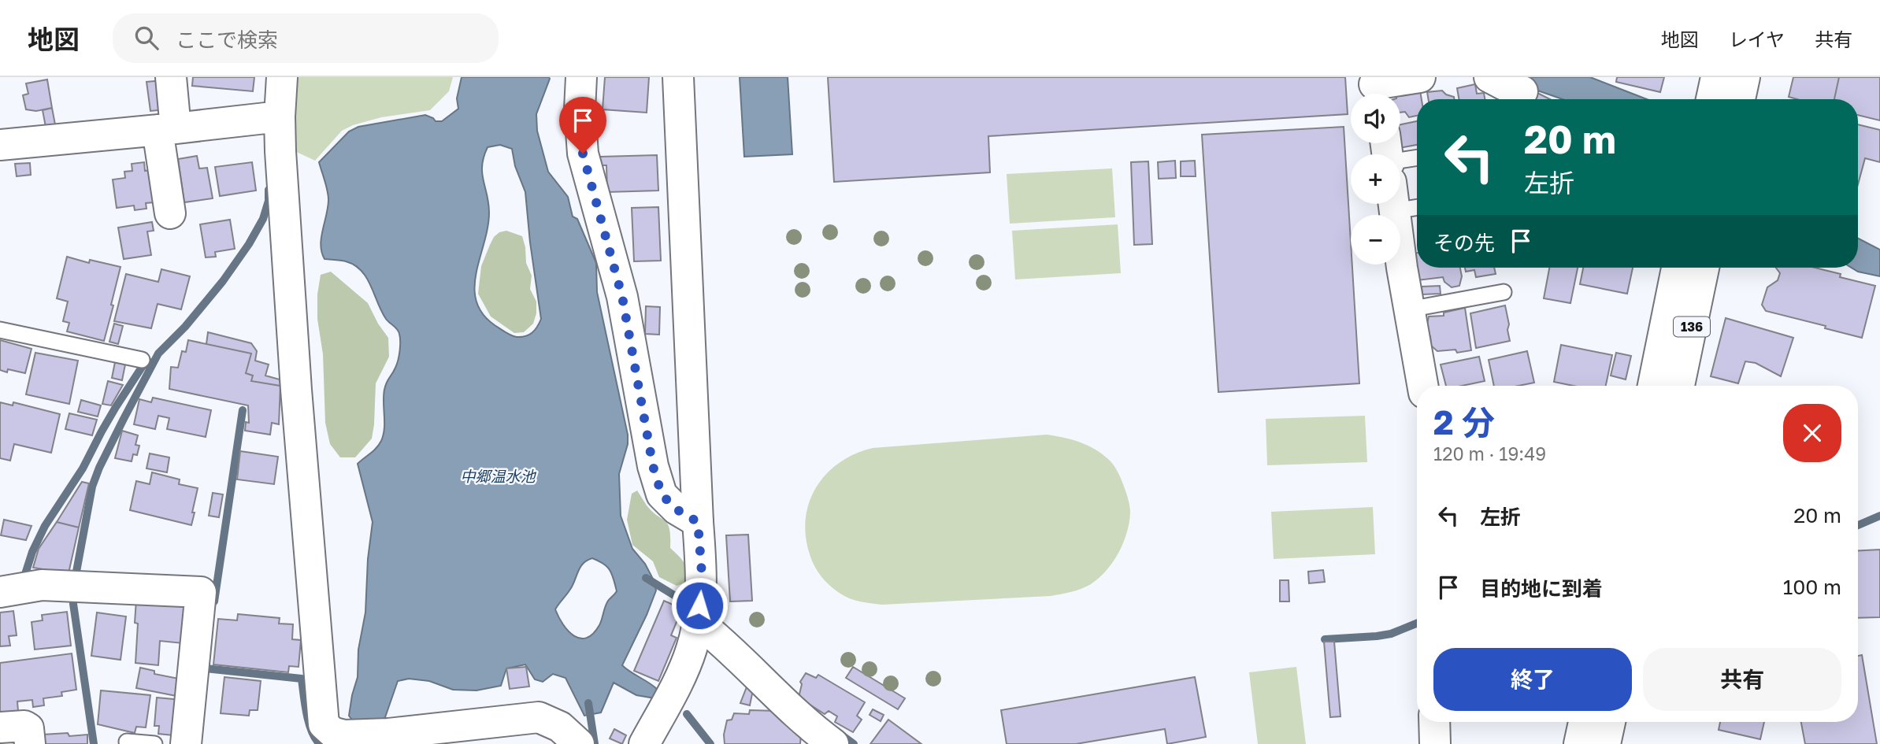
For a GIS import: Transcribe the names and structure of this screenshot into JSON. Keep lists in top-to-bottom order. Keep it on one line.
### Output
{"streets":{"main road":["136"]},"water":["中郷温水池"],"page":{"header":"地図","search":"ここで検索","nav":["地図","レイヤ","共有"],"map_buttons":["+","−"],"turn":["20 m","左折"],"then":"その先","heading":["2 分","120 m · 19:49"],"list":[{"name":"左折","value":"20 m"},{"name":"目的地に到着","value":"100 m"}],"buttons":["終了","共有"]}}
